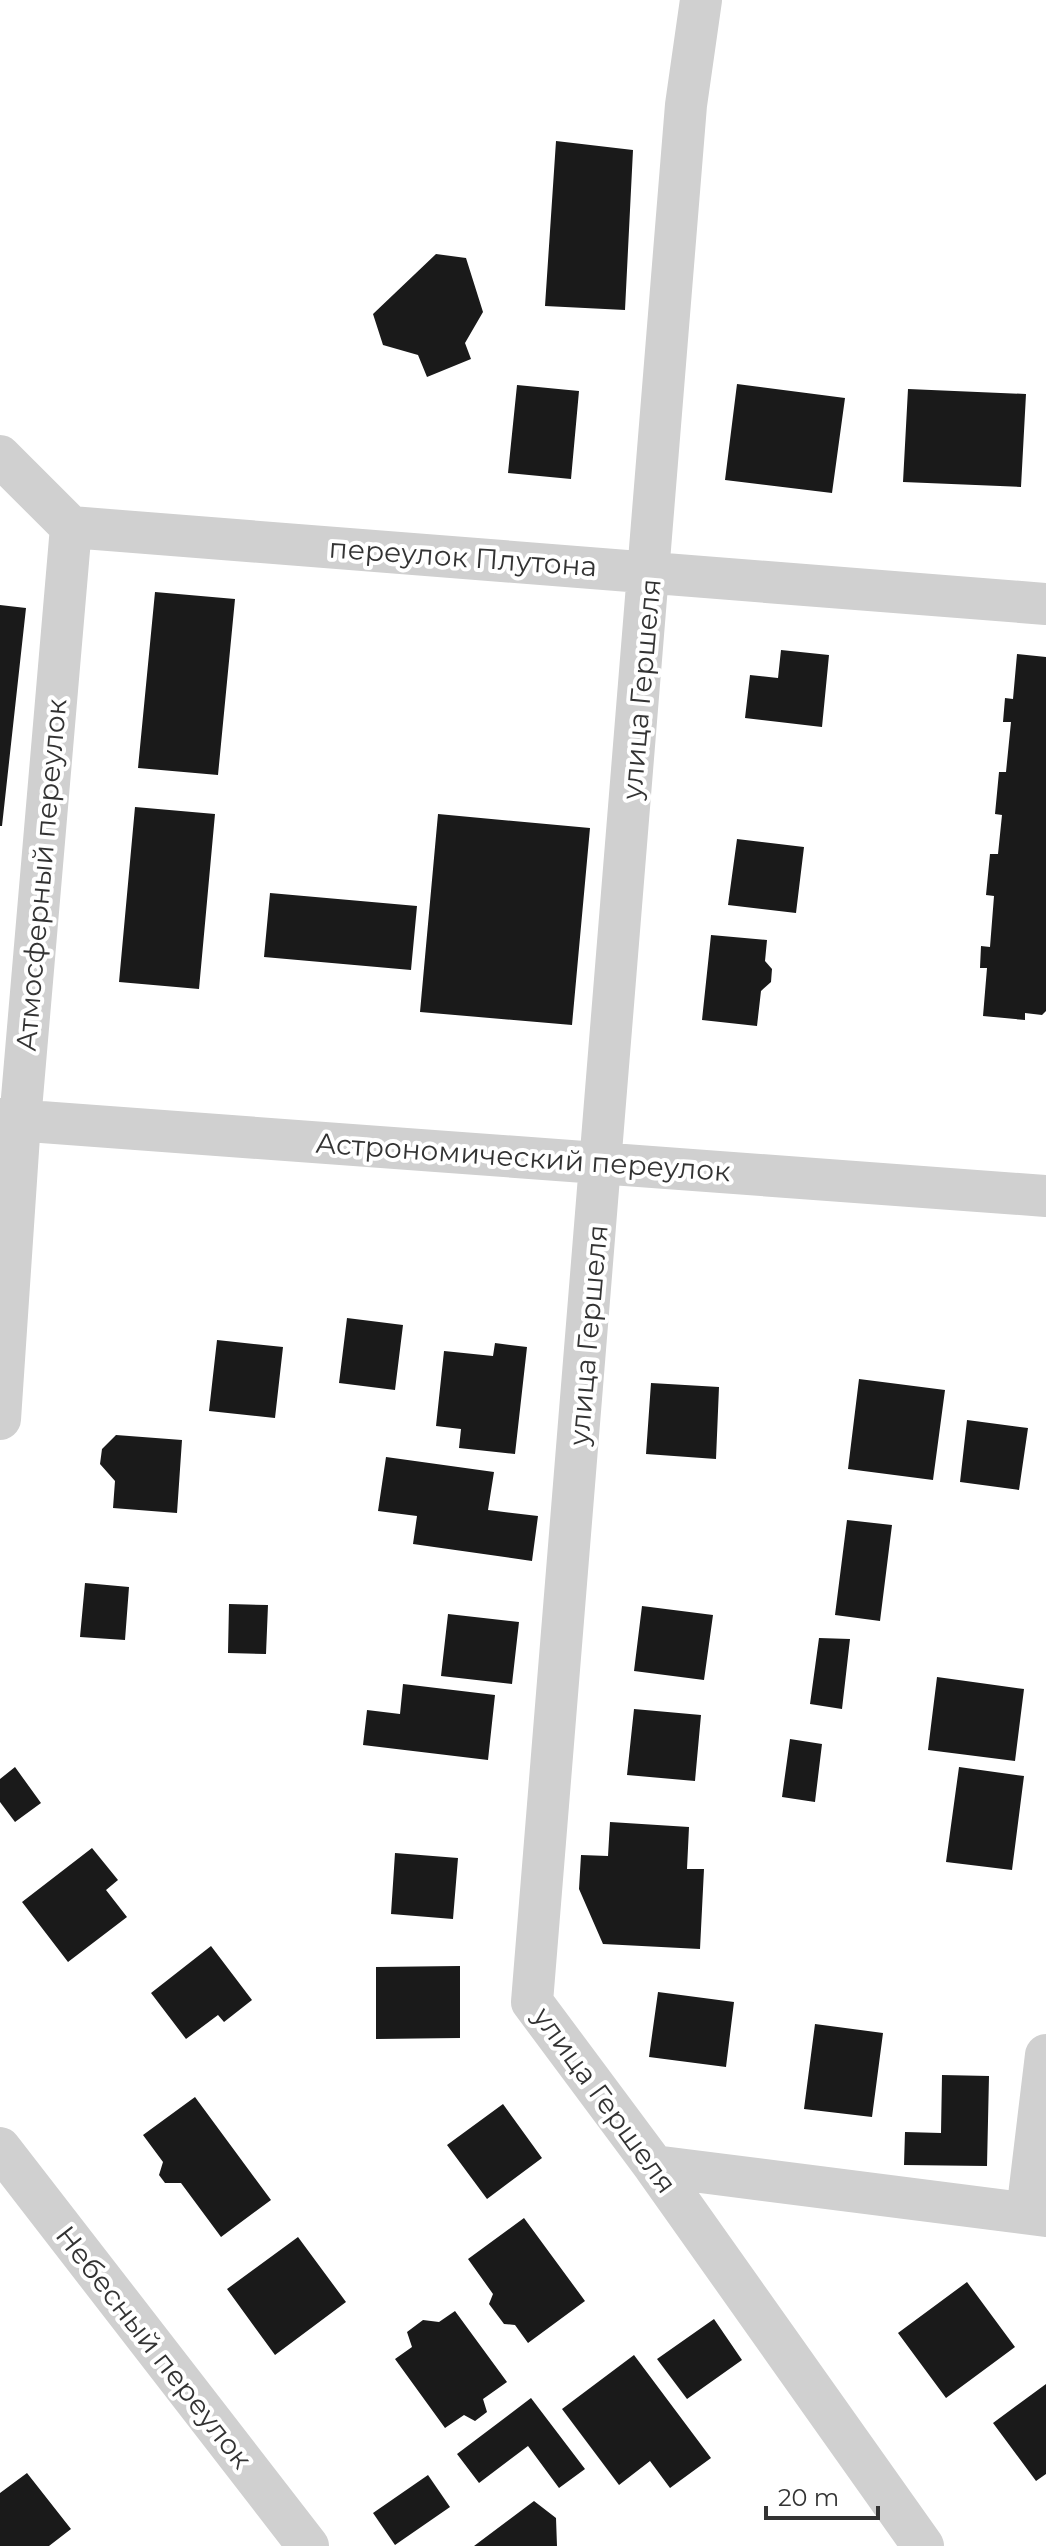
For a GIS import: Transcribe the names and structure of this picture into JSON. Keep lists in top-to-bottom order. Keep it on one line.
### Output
{"streets":{"street":["переулок Плутона","улица Гершеля","Атмосферный переулок","Астрономический переулок","Небесный переулок"]},"crossings":[["переулок Плутона","улица Гершеля"],["переулок Плутона","Атмосферный переулок"],["улица Гершеля","Астрономический переулок"],["Атмосферный переулок","Астрономический переулок"]],"scale_bar":"20 m"}
